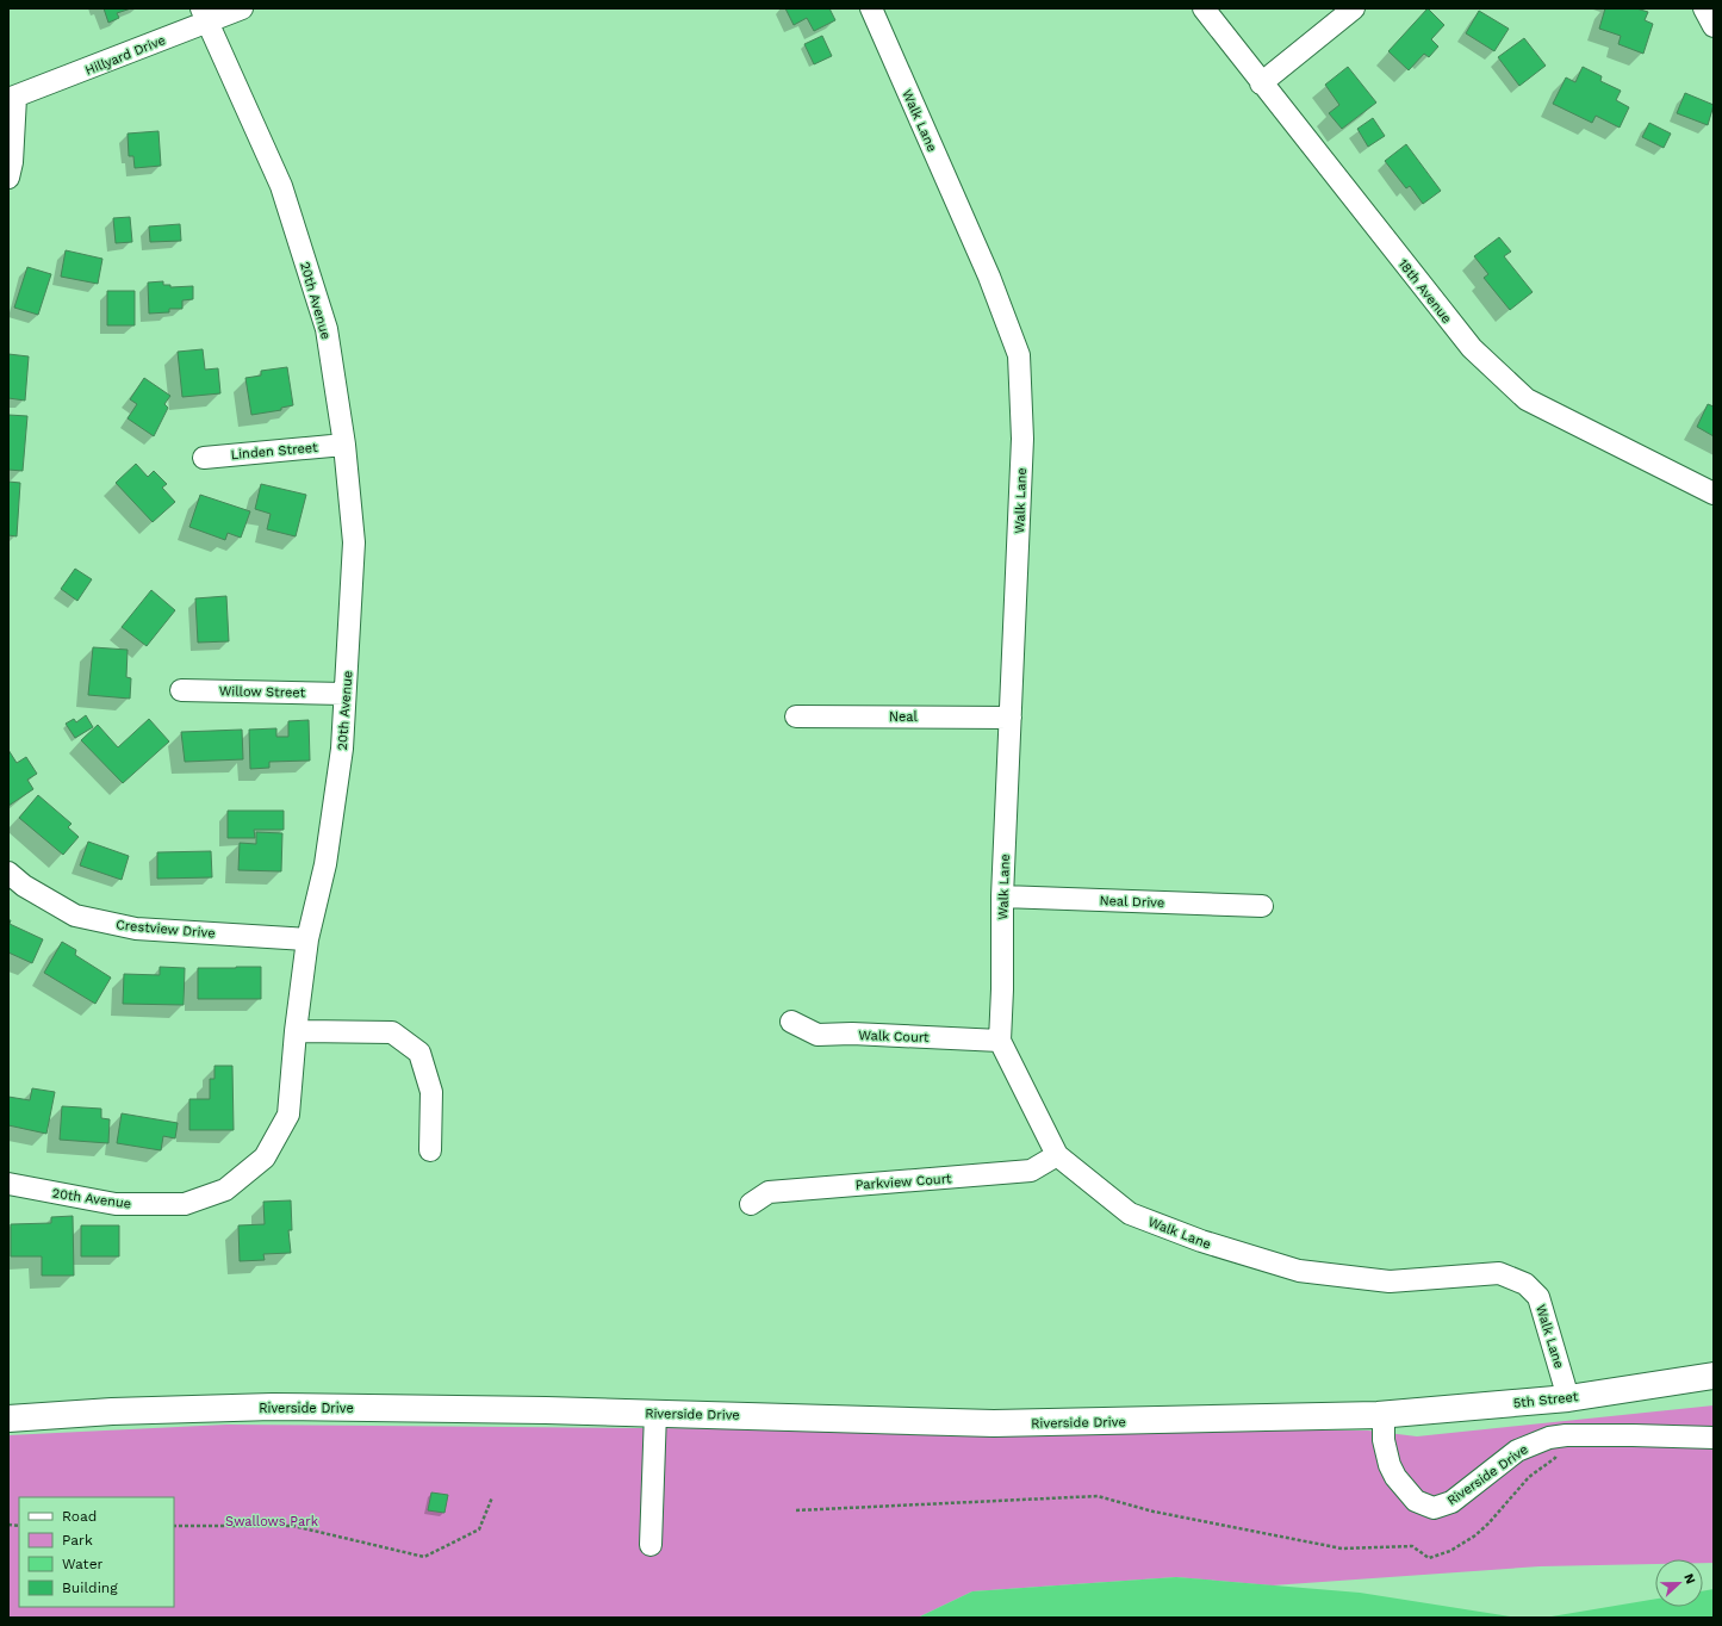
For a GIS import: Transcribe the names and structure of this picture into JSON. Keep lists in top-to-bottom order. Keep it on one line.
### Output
{"streets":{"main road":["5th Street","Riverside Drive"],"street":["Hillyard Drive","Walk Lane","18th Avenue","20th Avenue","Linden Street","Willow Street","Neal","Neal Drive","Crestview Drive","Walk Court","Parkview Court"]},"crossings":[["Hillyard Drive","20th Avenue"],["Walk Lane","Neal"],["Walk Lane","Neal Drive"],["Walk Lane","Walk Court"],["Walk Lane","Parkview Court"],["Walk Lane","5th Street"],["20th Avenue","Linden Street"],["20th Avenue","Willow Street"],["20th Avenue","Crestview Drive"],["5th Street","Riverside Drive"]],"parks":["Swallows Park"],"legend":["Road","Park","Water","Building"],"north":"right"}
